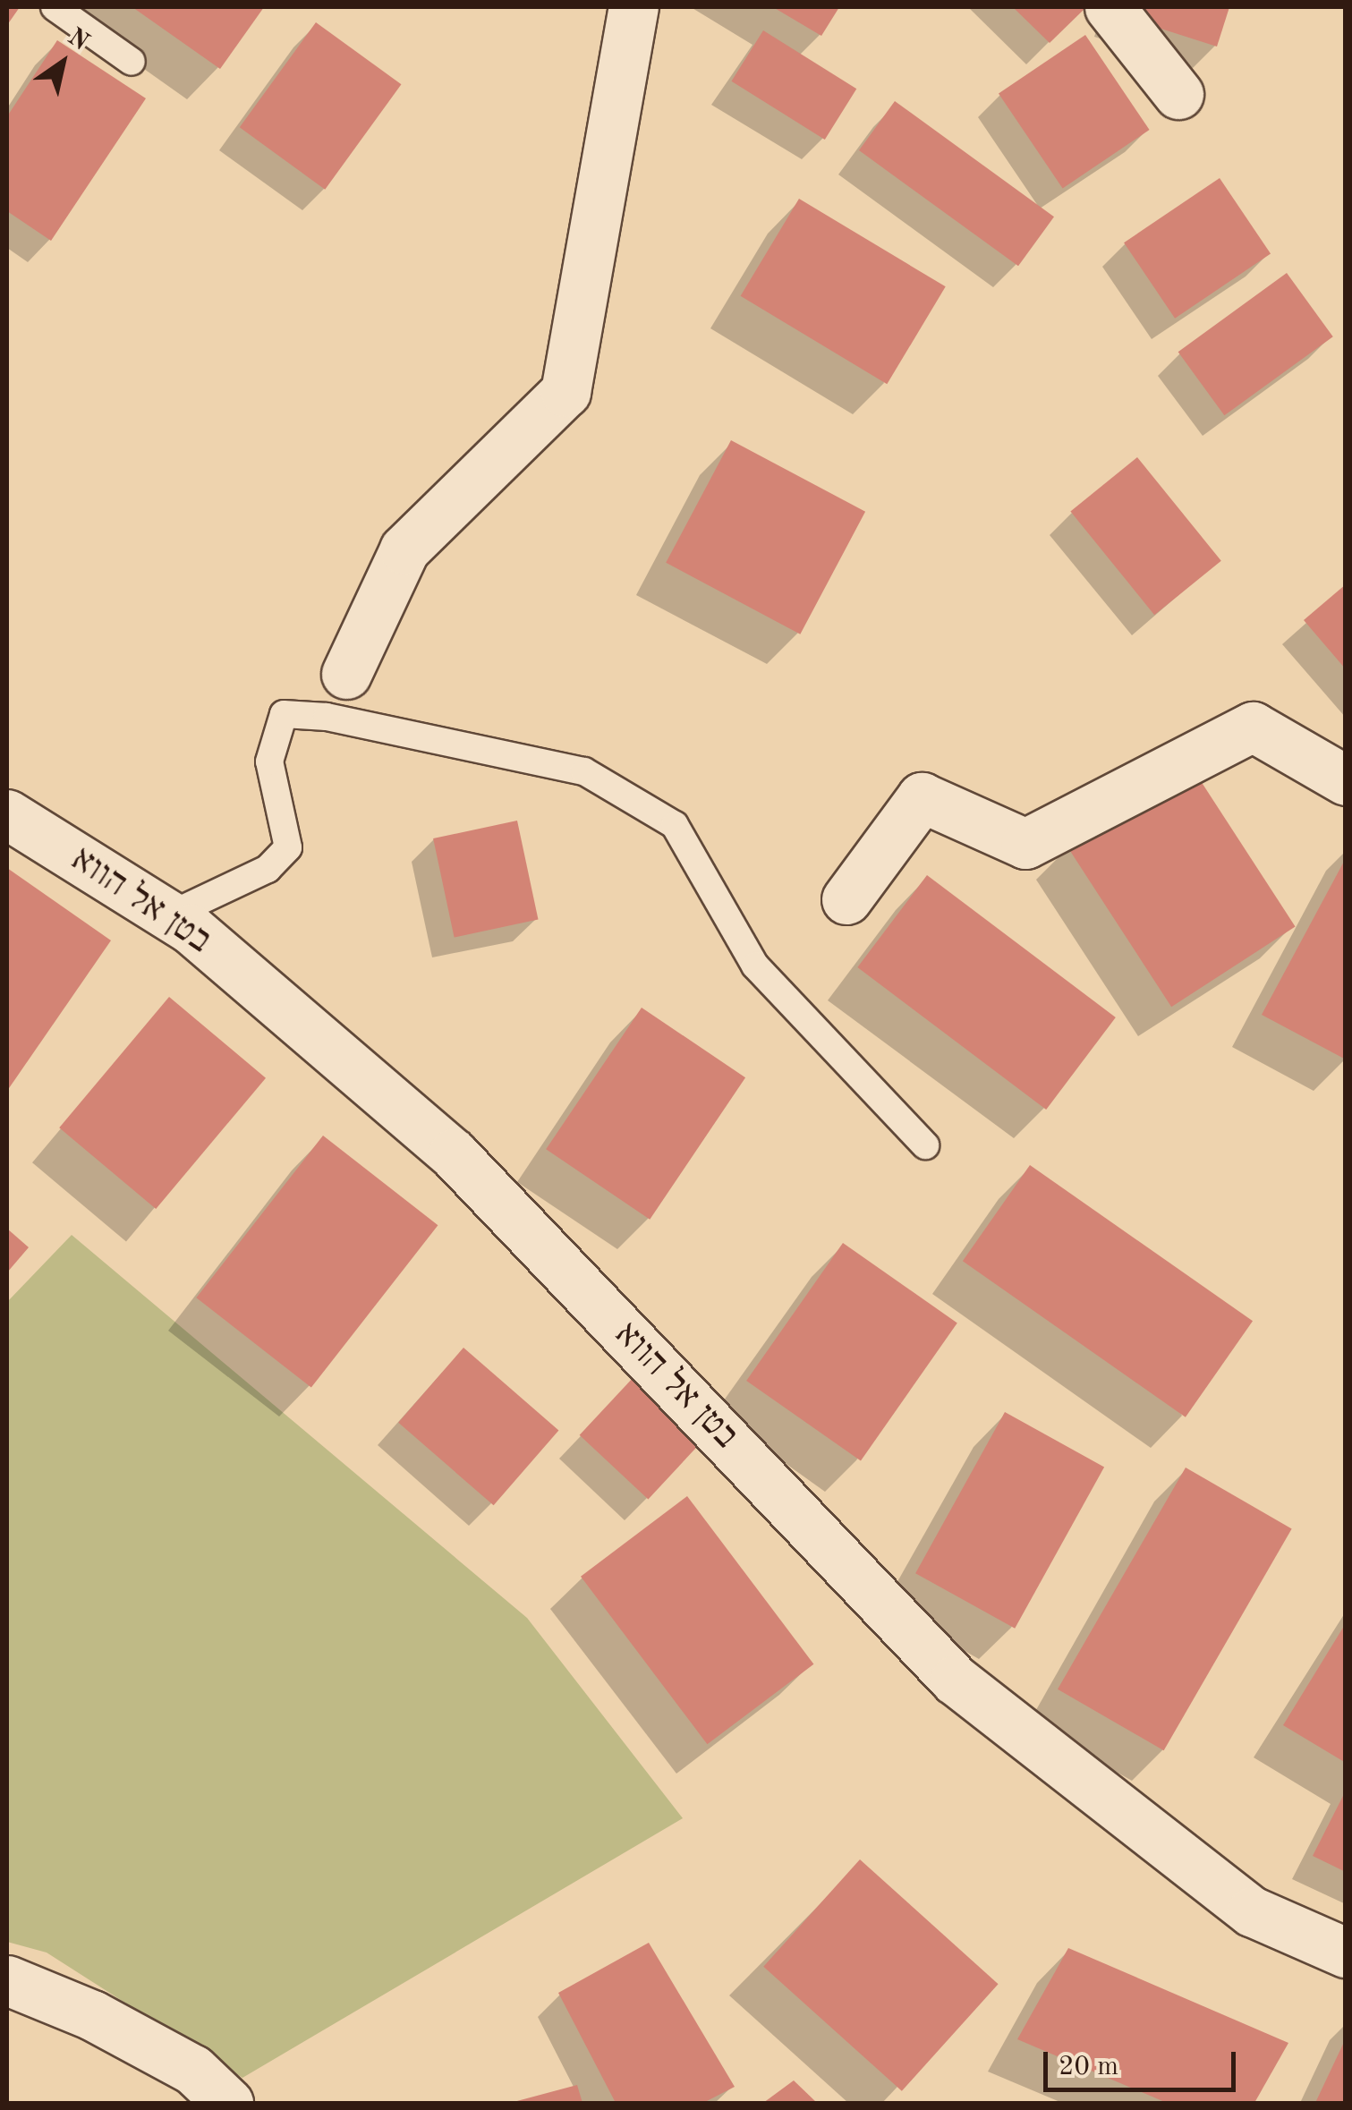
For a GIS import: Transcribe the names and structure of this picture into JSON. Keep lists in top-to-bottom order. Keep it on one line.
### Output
{"streets":{"street":["בטן אל הווא"]},"scale_bar":"20 m","north":"top right"}
